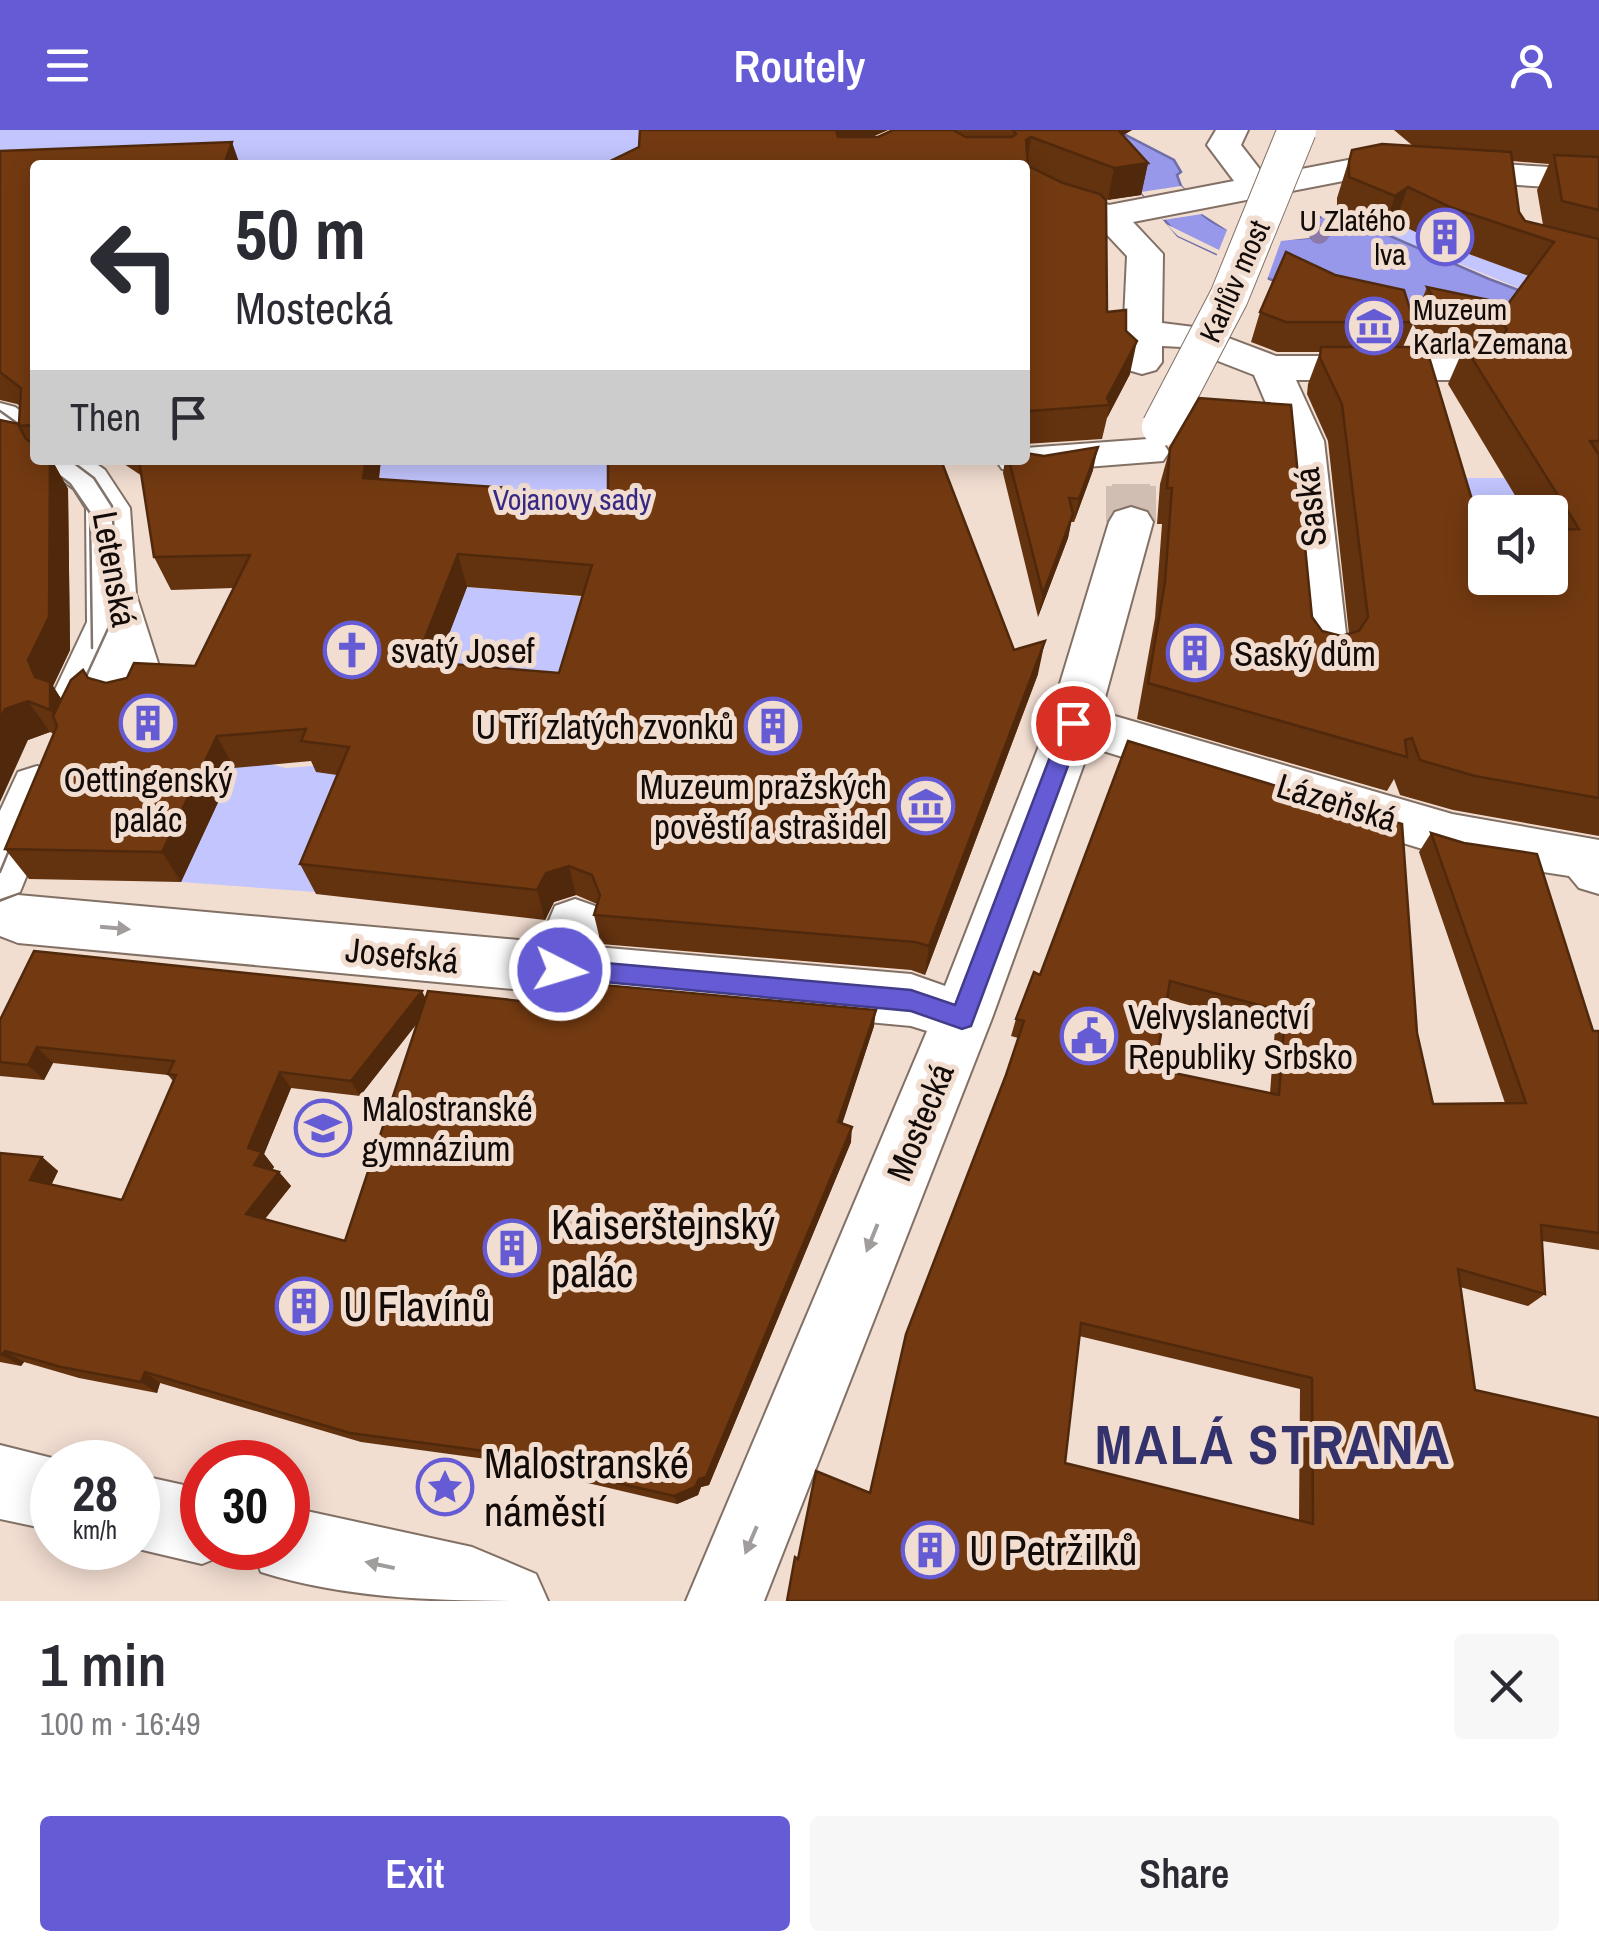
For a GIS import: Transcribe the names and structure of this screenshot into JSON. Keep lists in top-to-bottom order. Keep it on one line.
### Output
{"streets":{"street":["Karlův most","Saská","Letenská","Lázeňská","Josefská","Mostecká"]},"crossings":[["Karlův most","Mostecká"],["Lázeňská","Mostecká"],["Josefská","Mostecká"]],"one_way":["Josefská","Mostecká"],"districts":["MALÁ STRANA"],"parks":["Vojanovy sady"],"places":{"building":["U Zlatého lva","Saský dům","Oettingenský palác","U Tří zlatých zvonků","Kaiserštejnský palác","U Flavínů","U Petržilků"],"museum":["Muzeum Karla Zemana","Muzeum pražských pověstí a strašidel"],"church":["svatý Josef"],"public building":["Velvyslanectví Republiky Srbsko"],"school or university":["Malostranské gymnázium"],"place":["Malostranské náměstí"]},"page":{"header":"Routely","turn":["50 m","Mostecká"],"then":"Then","speed":"28 km/h","limit":"30","heading":["1 min","100 m · 16:49"],"buttons":["Exit","Share"]}}
